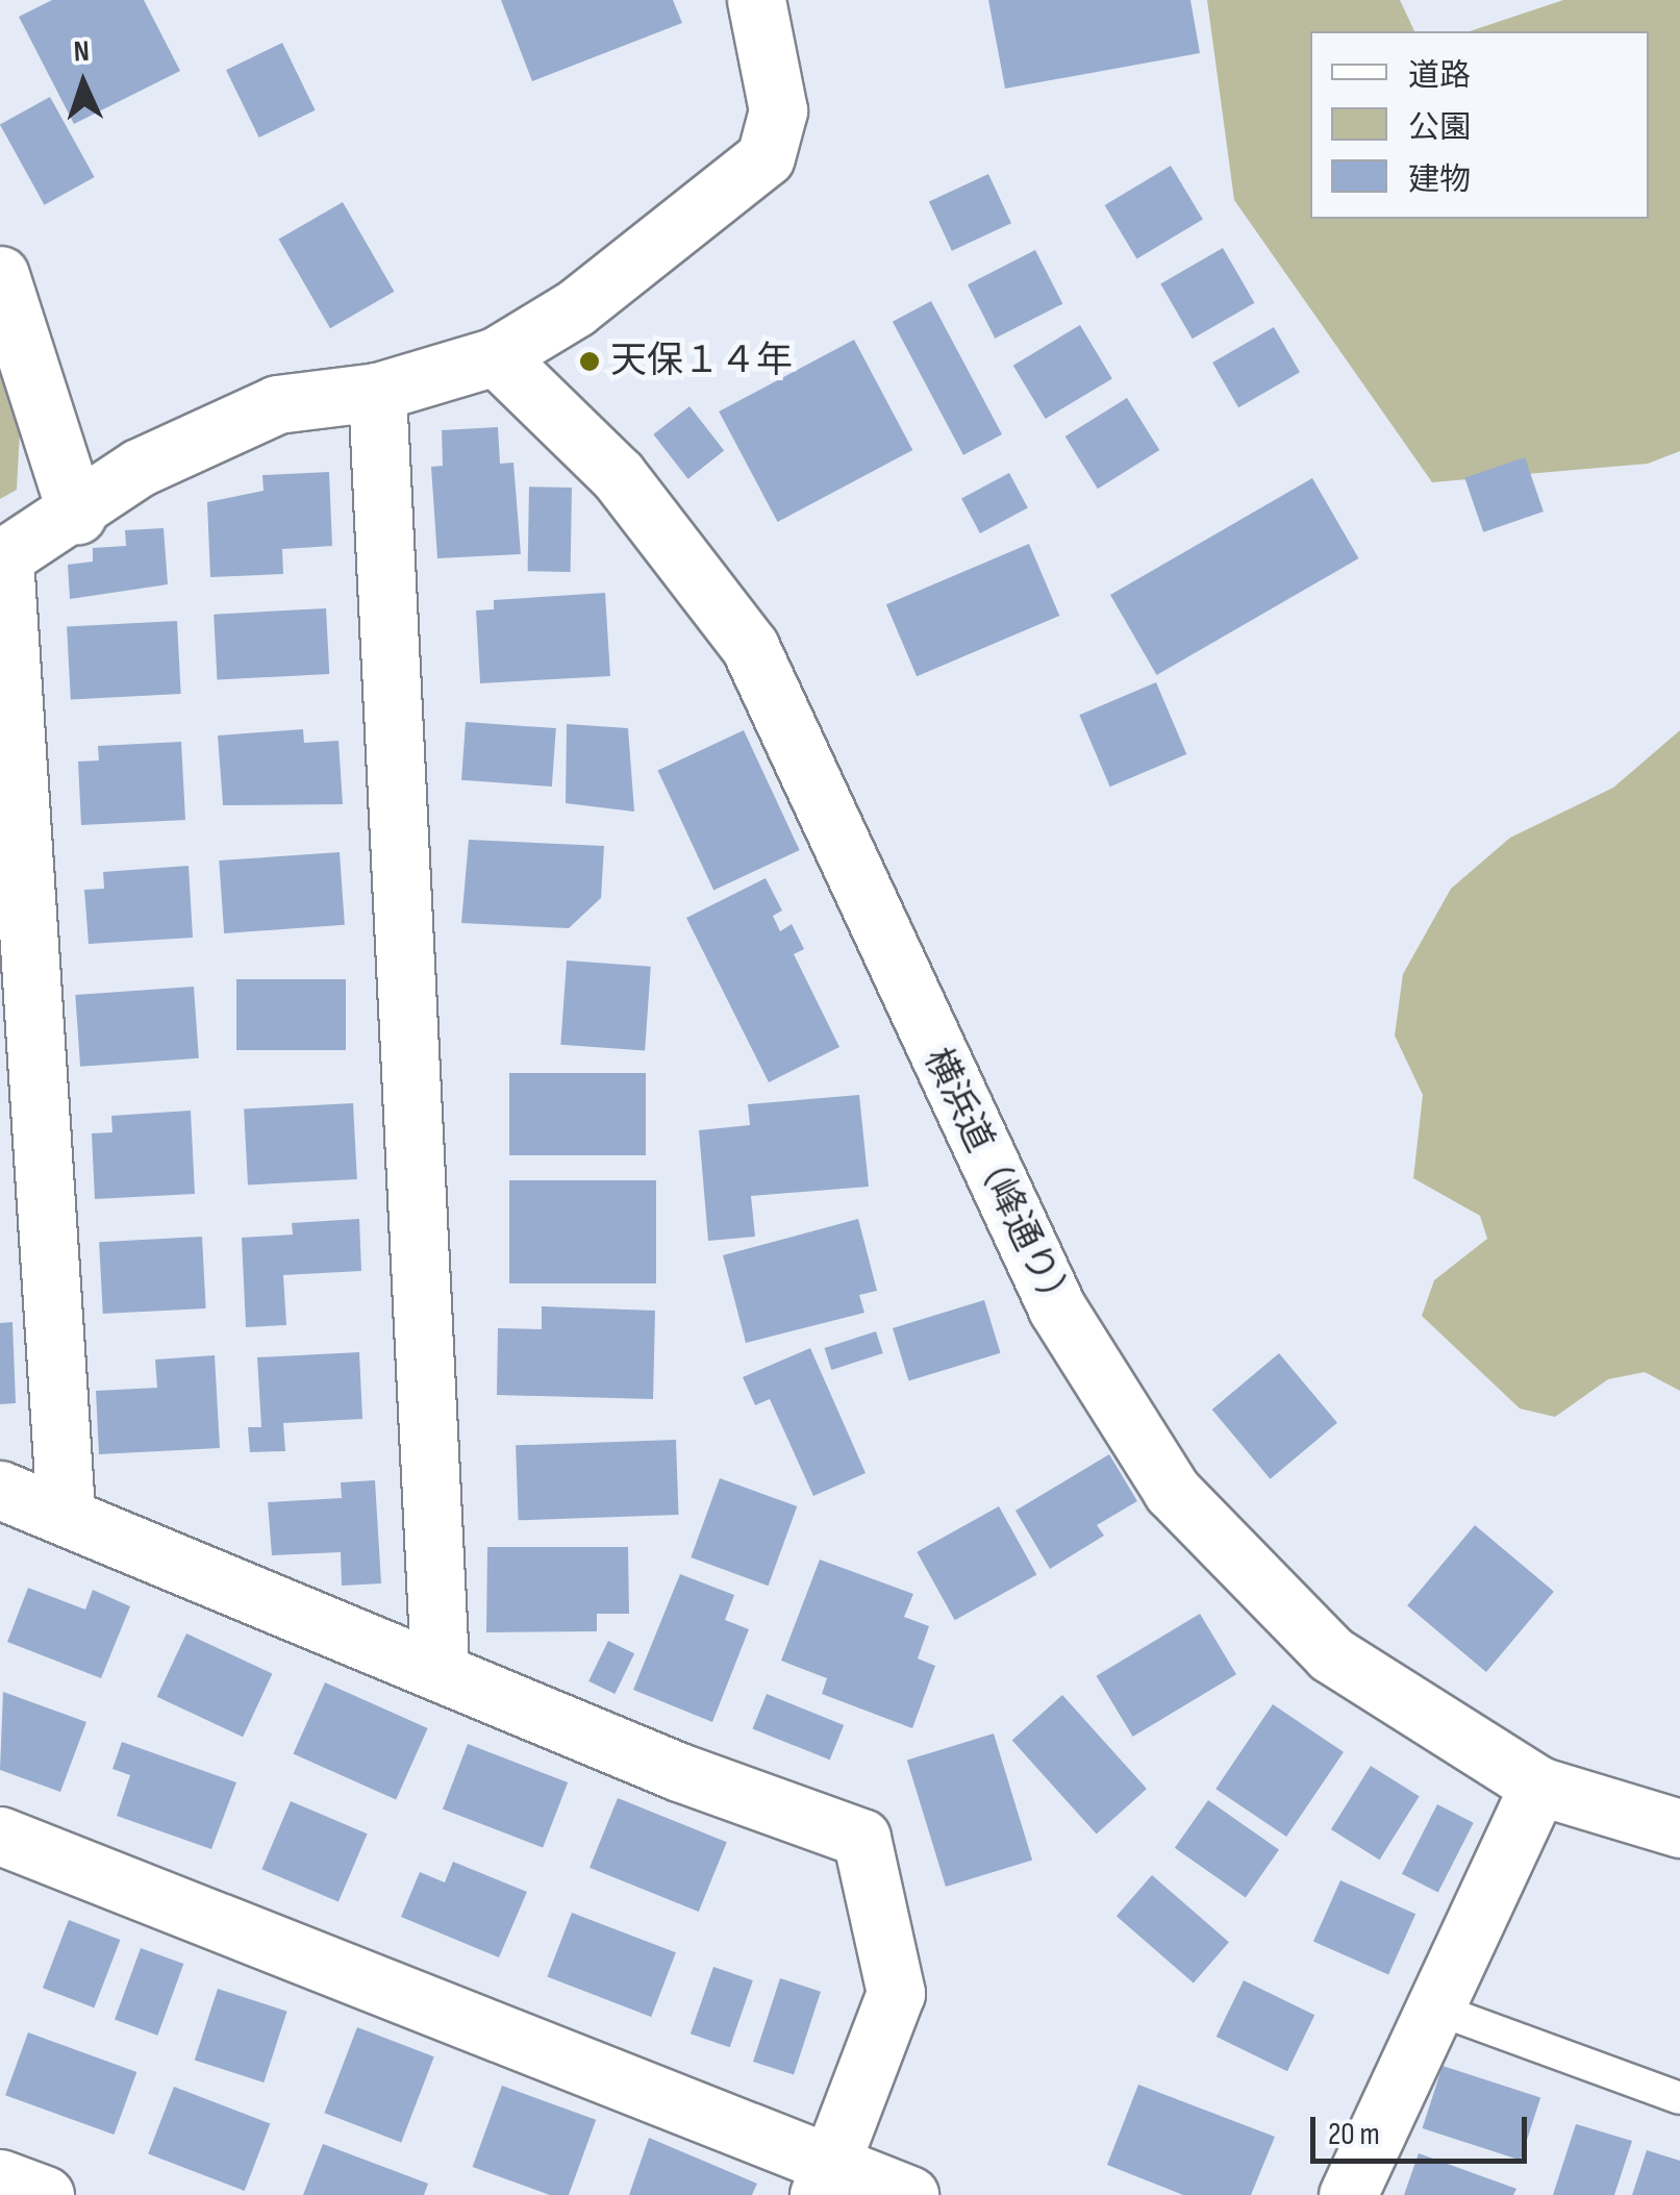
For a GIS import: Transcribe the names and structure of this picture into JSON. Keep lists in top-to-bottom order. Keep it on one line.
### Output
{"streets":{"street":["横浜道（峰通り）"]},"places":["天保１４年"],"legend":["道路","公園","建物"],"scale_bar":"20 m","north":"top"}
